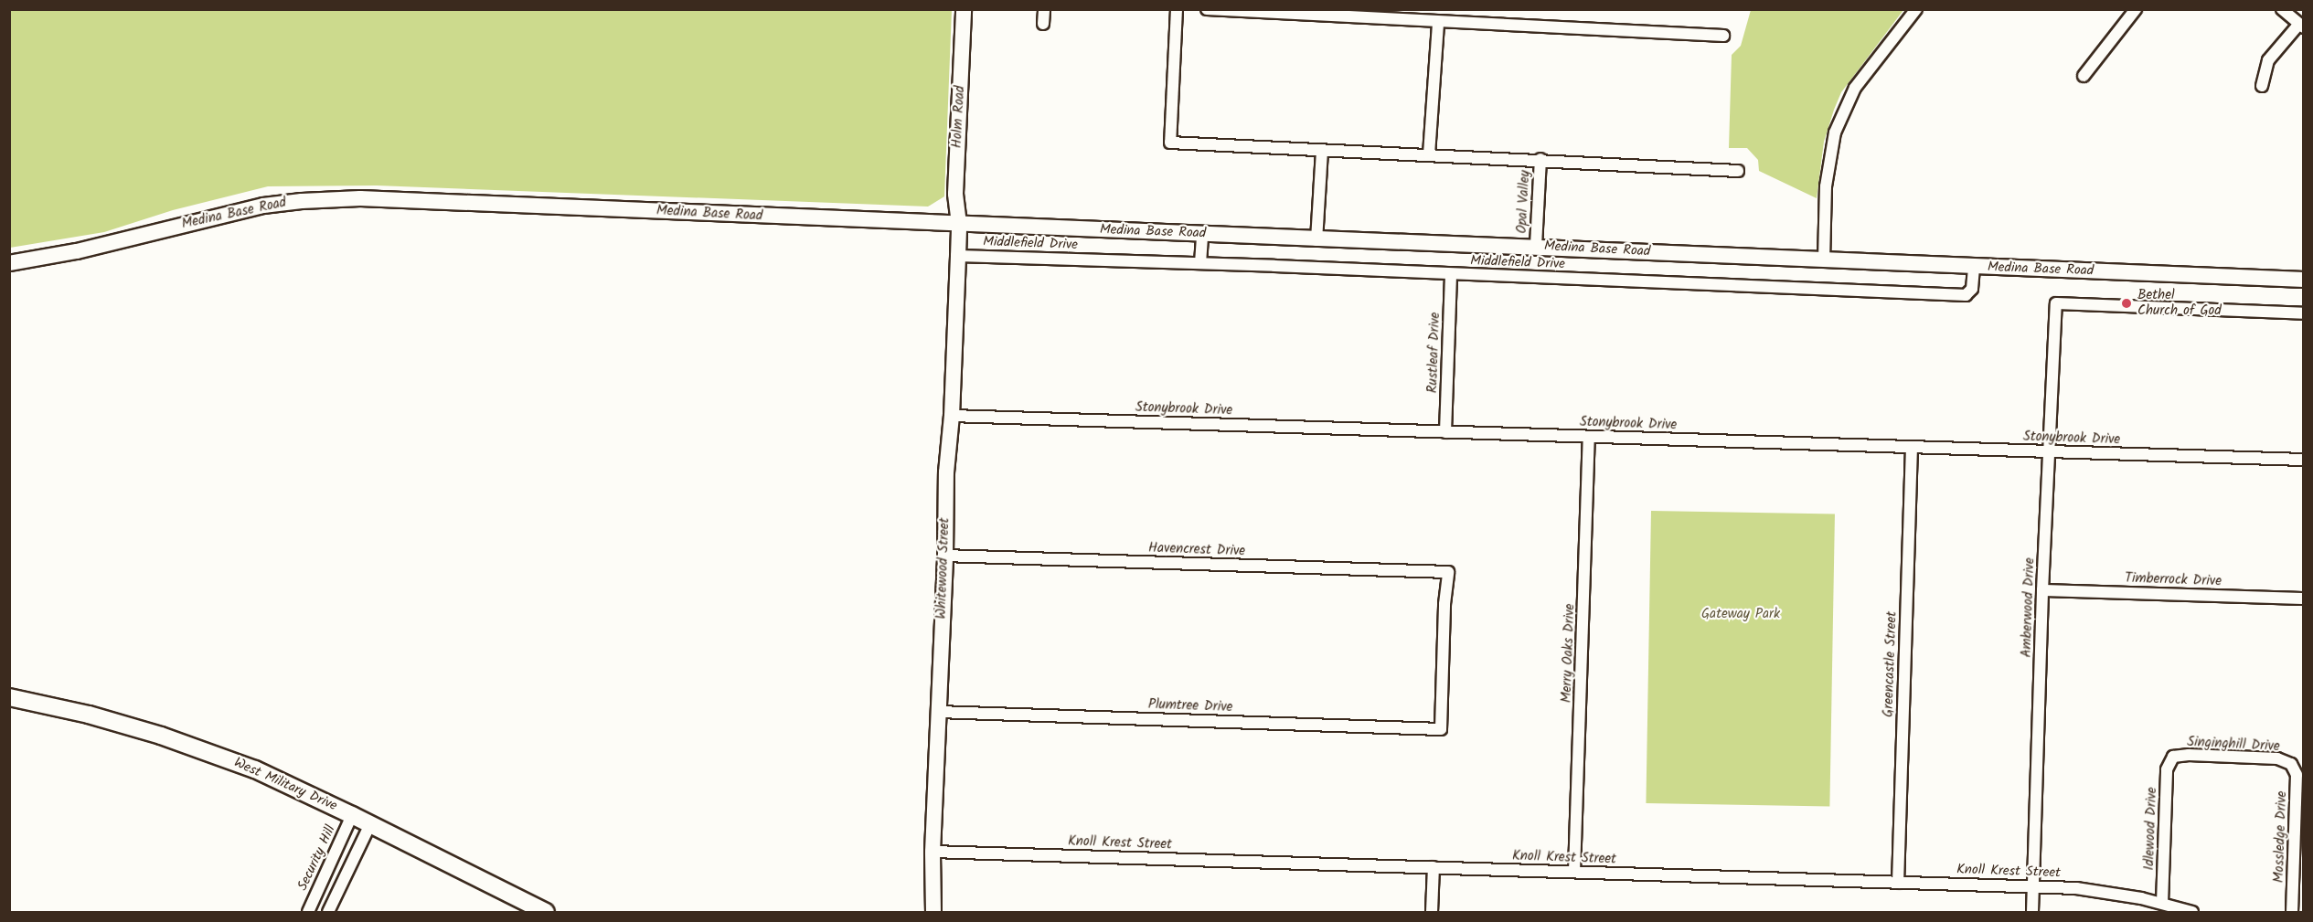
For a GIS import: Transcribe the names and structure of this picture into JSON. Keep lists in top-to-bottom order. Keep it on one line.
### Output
{"streets":{"main road":["West Military Drive"],"street":["Holm Road","Opal Valley","Medina Base Road","Middlefield Drive","Rustleaf Drive","Stonybrook Drive","Havencrest Drive","Whitewood Street","Timberrock Drive","Amberwood Drive","Merry Oaks Drive","Greencastle Street","Plumtree Drive","Singinghill Drive","Idlewood Drive","Mossledge Drive","Knoll Krest Street","Security Hill"]},"crossings":[["Holm Road","Medina Base Road"],["Holm Road","Whitewood Street"],["Opal Valley","Medina Base Road"],["Medina Base Road","Middlefield Drive"],["Medina Base Road","Whitewood Street"],["Middlefield Drive","Rustleaf Drive"],["Middlefield Drive","Whitewood Street"],["Rustleaf Drive","Stonybrook Drive"],["Stonybrook Drive","Whitewood Street"],["Stonybrook Drive","Amberwood Drive"],["Stonybrook Drive","Merry Oaks Drive"],["Stonybrook Drive","Greencastle Street"],["Havencrest Drive","Whitewood Street"],["Havencrest Drive","Plumtree Drive"],["Whitewood Street","Plumtree Drive"],["Whitewood Street","Knoll Krest Street"],["Timberrock Drive","Amberwood Drive"],["Amberwood Drive","Knoll Krest Street"],["Merry Oaks Drive","Knoll Krest Street"],["Greencastle Street","Knoll Krest Street"],["Singinghill Drive","Idlewood Drive"],["Singinghill Drive","Mossledge Drive"],["West Military Drive","Security Hill"],["Idlewood Drive","Knoll Krest Street"]],"parks":["Gateway Park"],"places":["Bethel Church of God"]}
